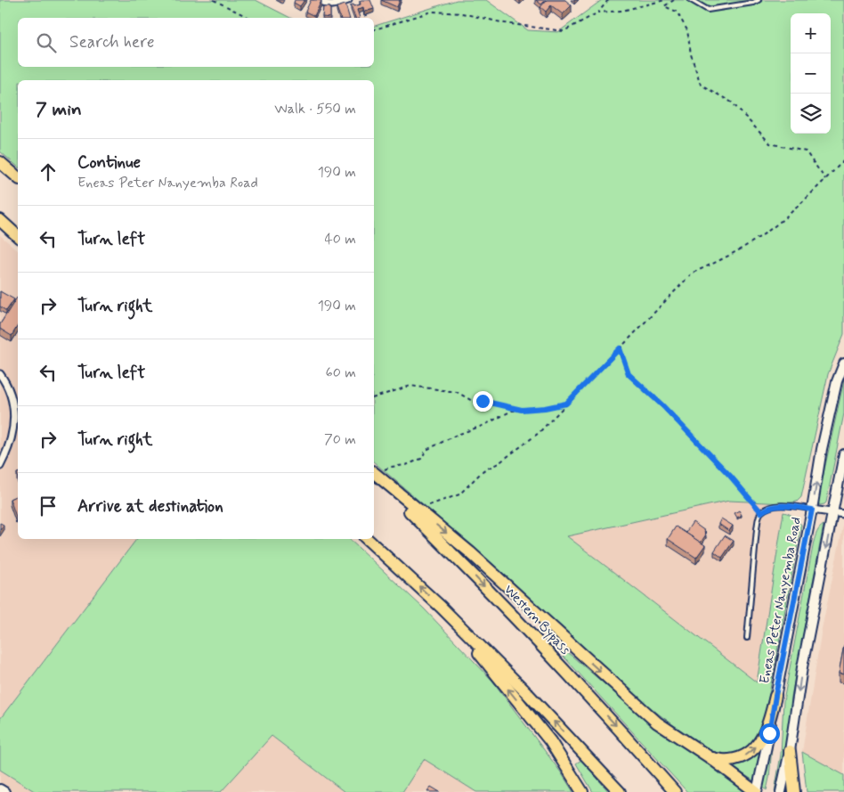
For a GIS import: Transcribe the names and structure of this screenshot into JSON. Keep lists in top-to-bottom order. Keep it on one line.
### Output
{"streets":{"highway":["Western Bypass"],"main road":["Eneas Peter Nanyemba Road"]},"page":{"map_buttons":["+","−"],"search":"Search here","heading":["7 min","Walk · 550 m"],"list":[["Continue","Eneas Peter Nanyemba Road","190 m"],["Turn left","40 m"],["Turn right","190 m"],["Turn left","60 m"],["Turn right","70 m"],"Arrive at destination"]}}
